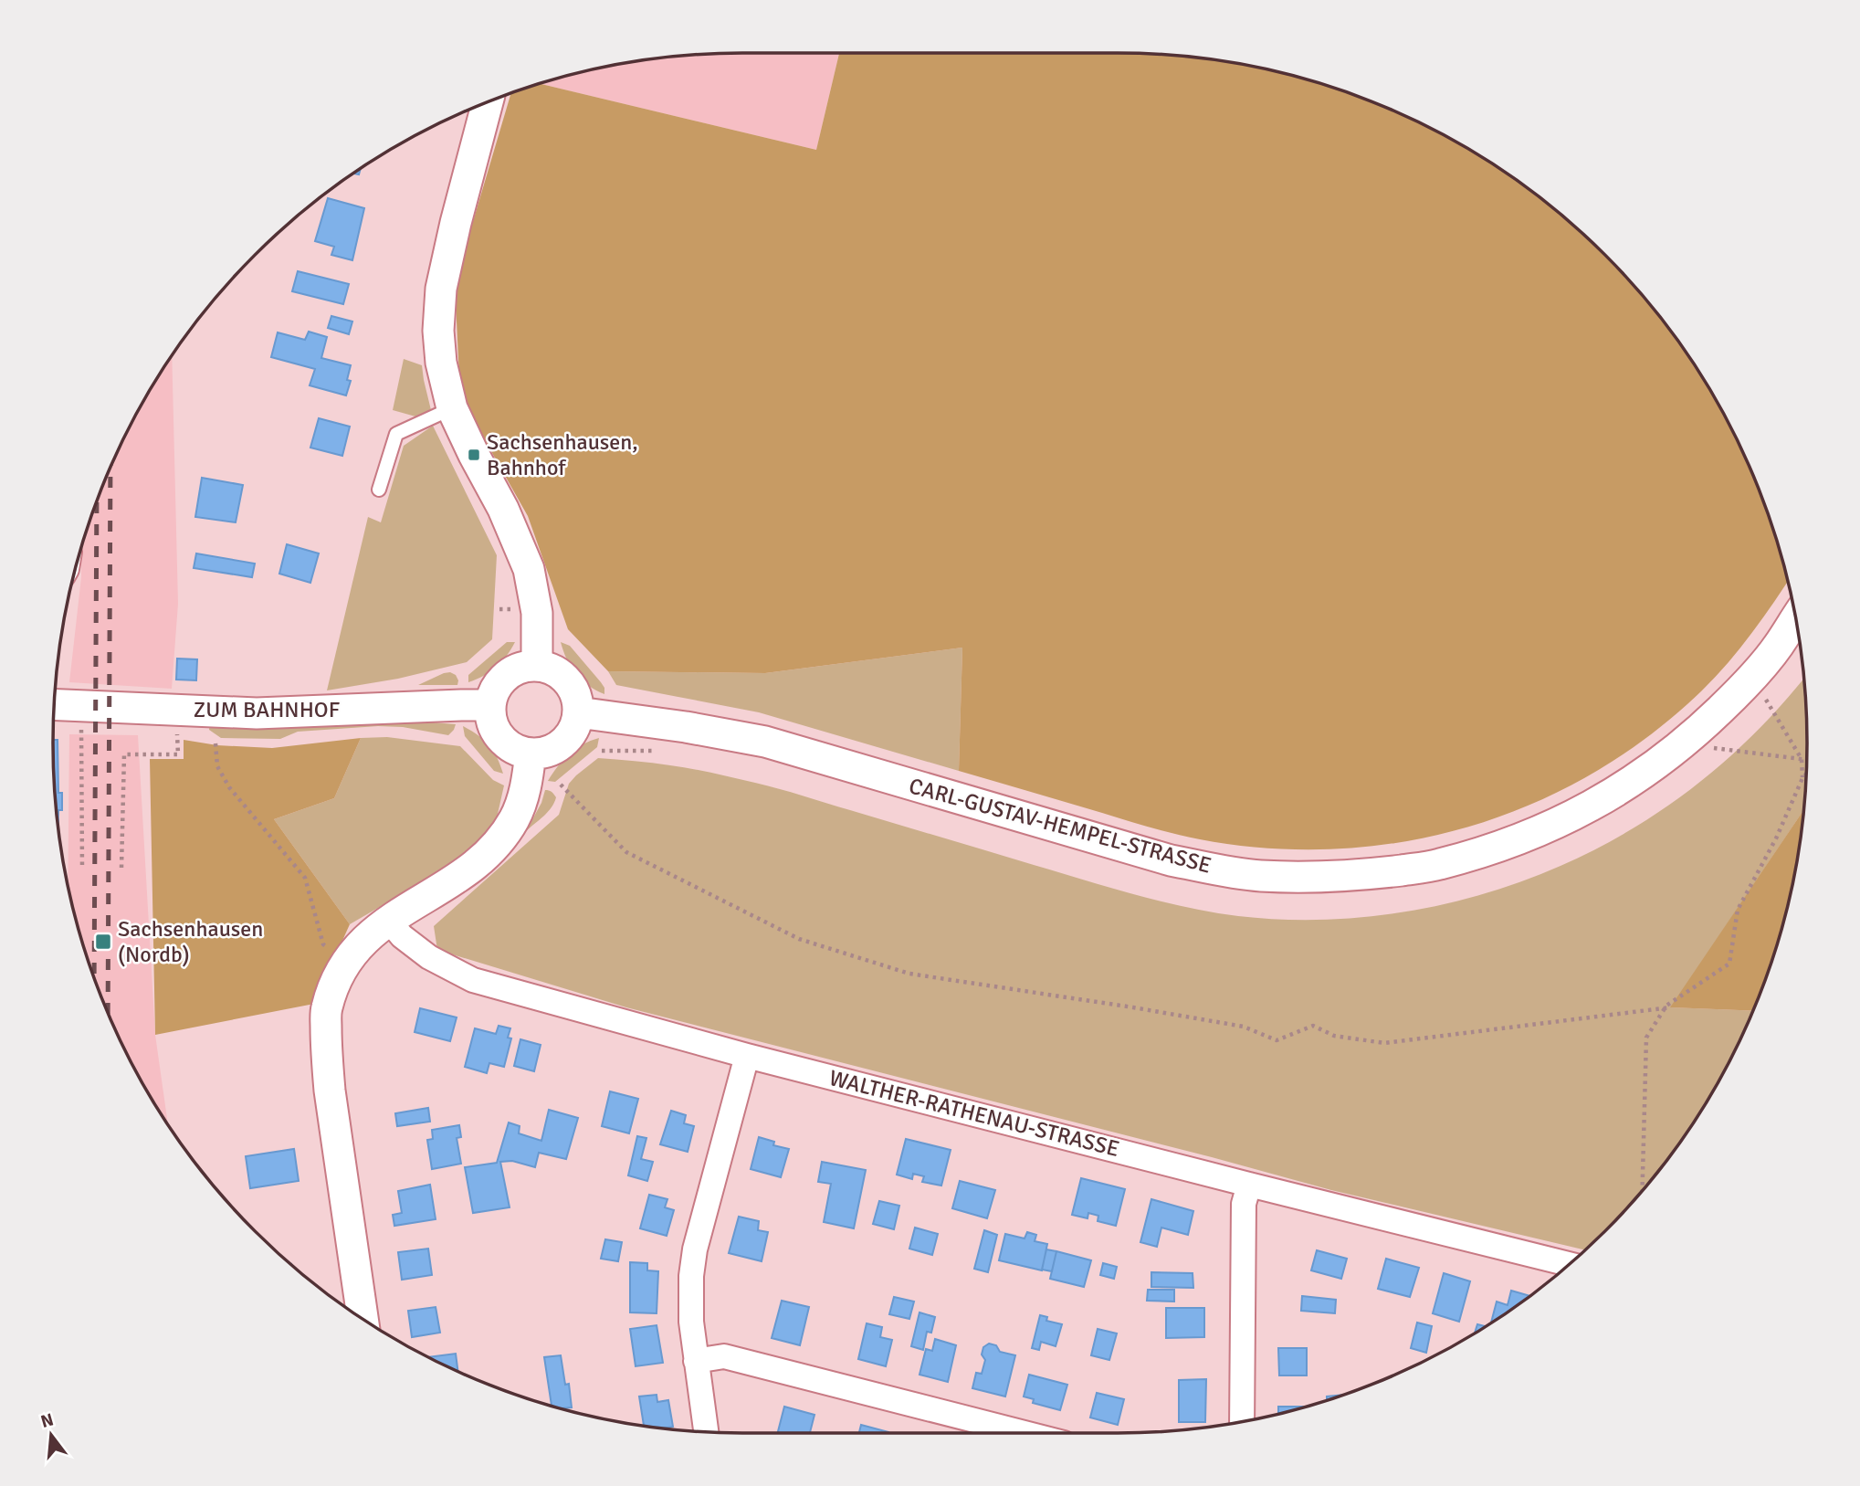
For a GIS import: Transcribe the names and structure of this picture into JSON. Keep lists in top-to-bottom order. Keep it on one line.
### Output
{"streets":{"street":["ZUM BAHNHOF","CARL-GUSTAV-HEMPEL-STRASSE","WALTHER-RATHENAU-STRASSE"]},"crossings":[["ZUM BAHNHOF","CARL-GUSTAV-HEMPEL-STRASSE"]],"places":{"transit":["Sachsenhausen, Bahnhof","Sachsenhausen (Nordb)"]},"north":"top"}
